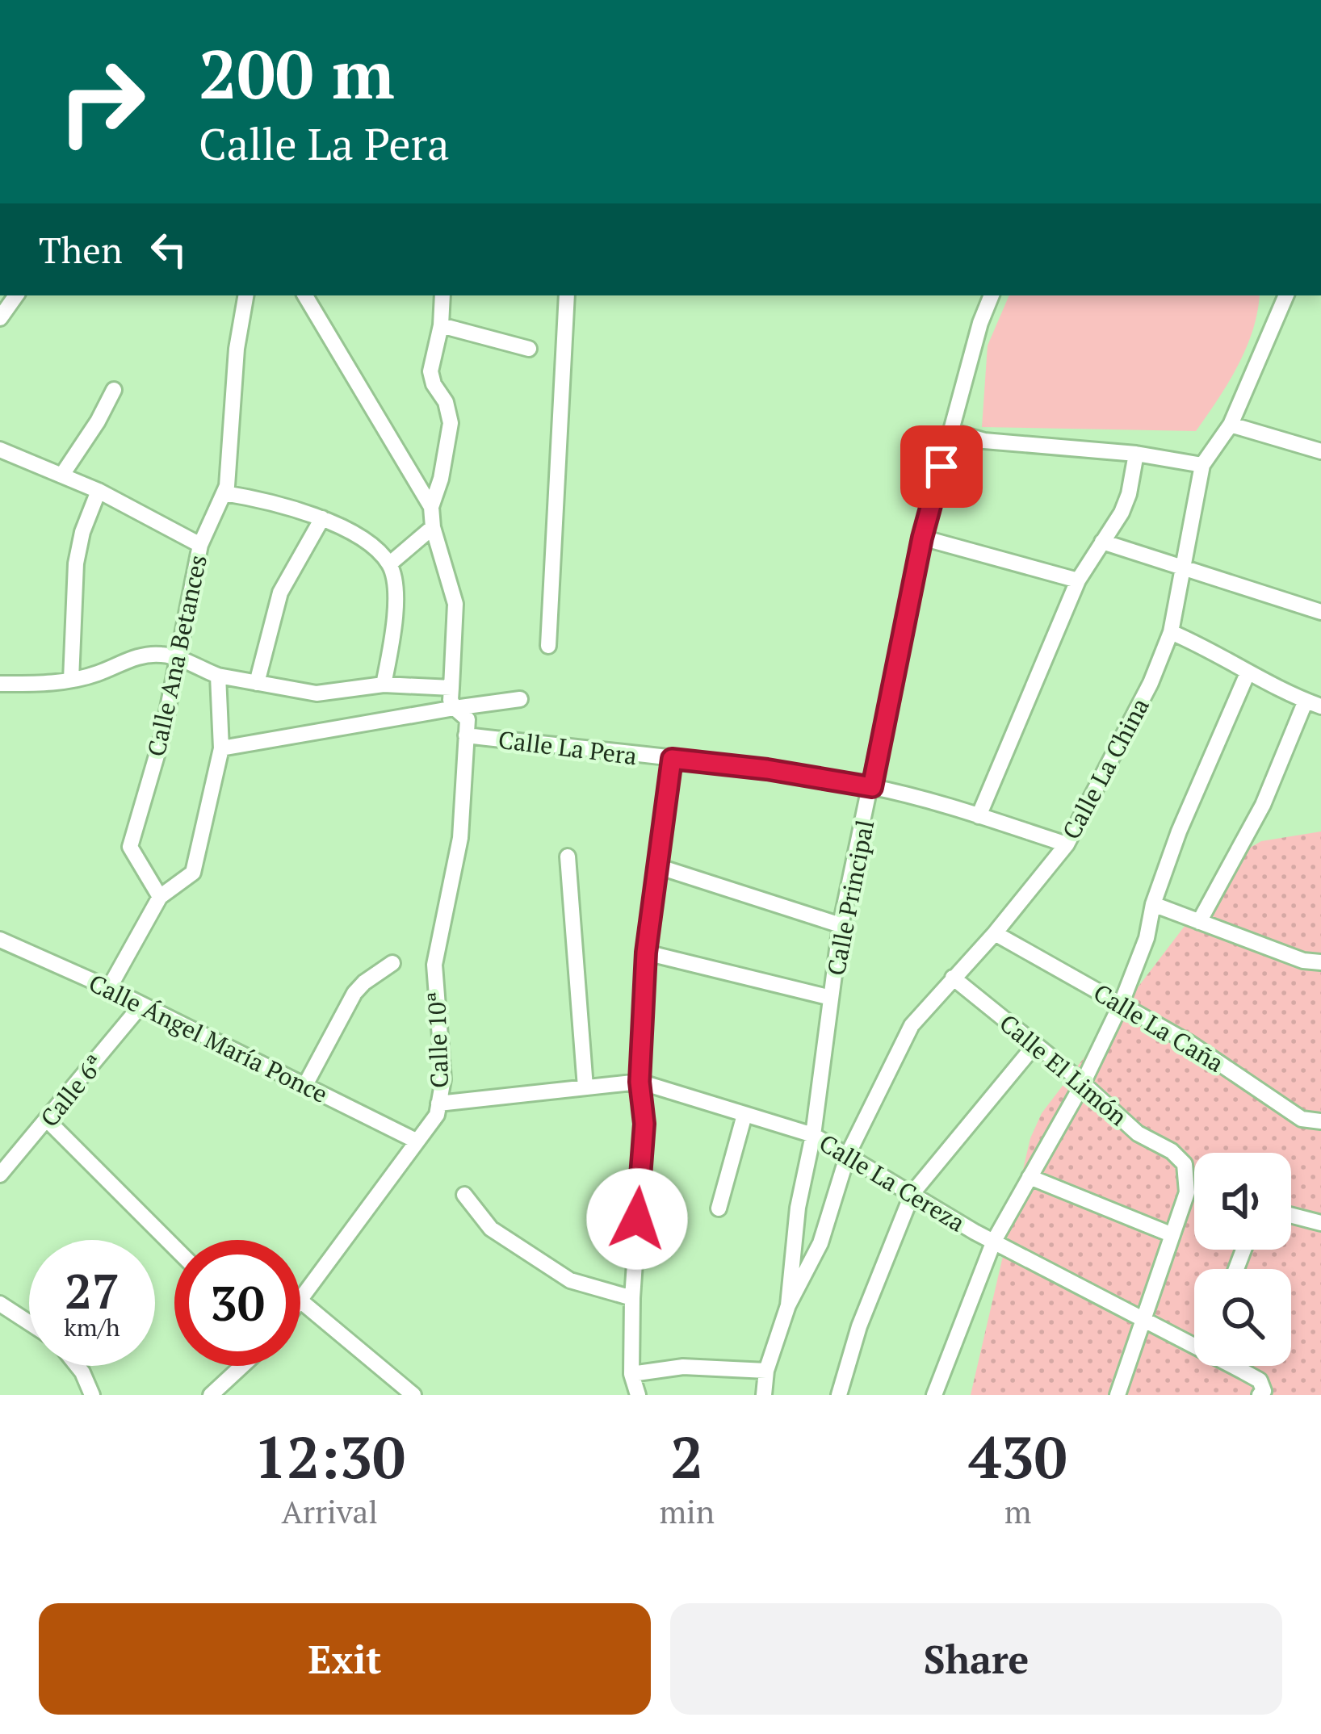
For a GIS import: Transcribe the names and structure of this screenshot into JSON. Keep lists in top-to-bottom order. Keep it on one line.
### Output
{"streets":{"street":["Calle Ana Betances","Calle La Pera","Calle La China","Calle Principal","Calle La Caña","Calle Ángel María Ponce","Calle 10ª","Calle El Limón","Calle 6ª","Calle La Cereza"]},"crossings":[["Calle La Pera","Calle La China"],["Calle La Pera","Calle Principal"],["Calle La Pera","Calle 10ª"],["Calle La China","Calle Principal"],["Calle La China","Calle La Caña"],["Calle La China","Calle El Limón"],["Calle La China","Calle La Cereza"],["Calle Principal","Calle La Cereza"],["Calle Ángel María Ponce","Calle 10ª"],["Calle Ángel María Ponce","Calle 6ª"],["Calle 10ª","Calle La Cereza"],["Calle El Limón","Calle La Cereza"]],"page":{"turn":["200 m","Calle La Pera"],"then":"Then","speed":"27 km/h","limit":"30","eta":["12:30","Arrival","2","min","430","m"],"buttons":["Exit","Share"]}}
